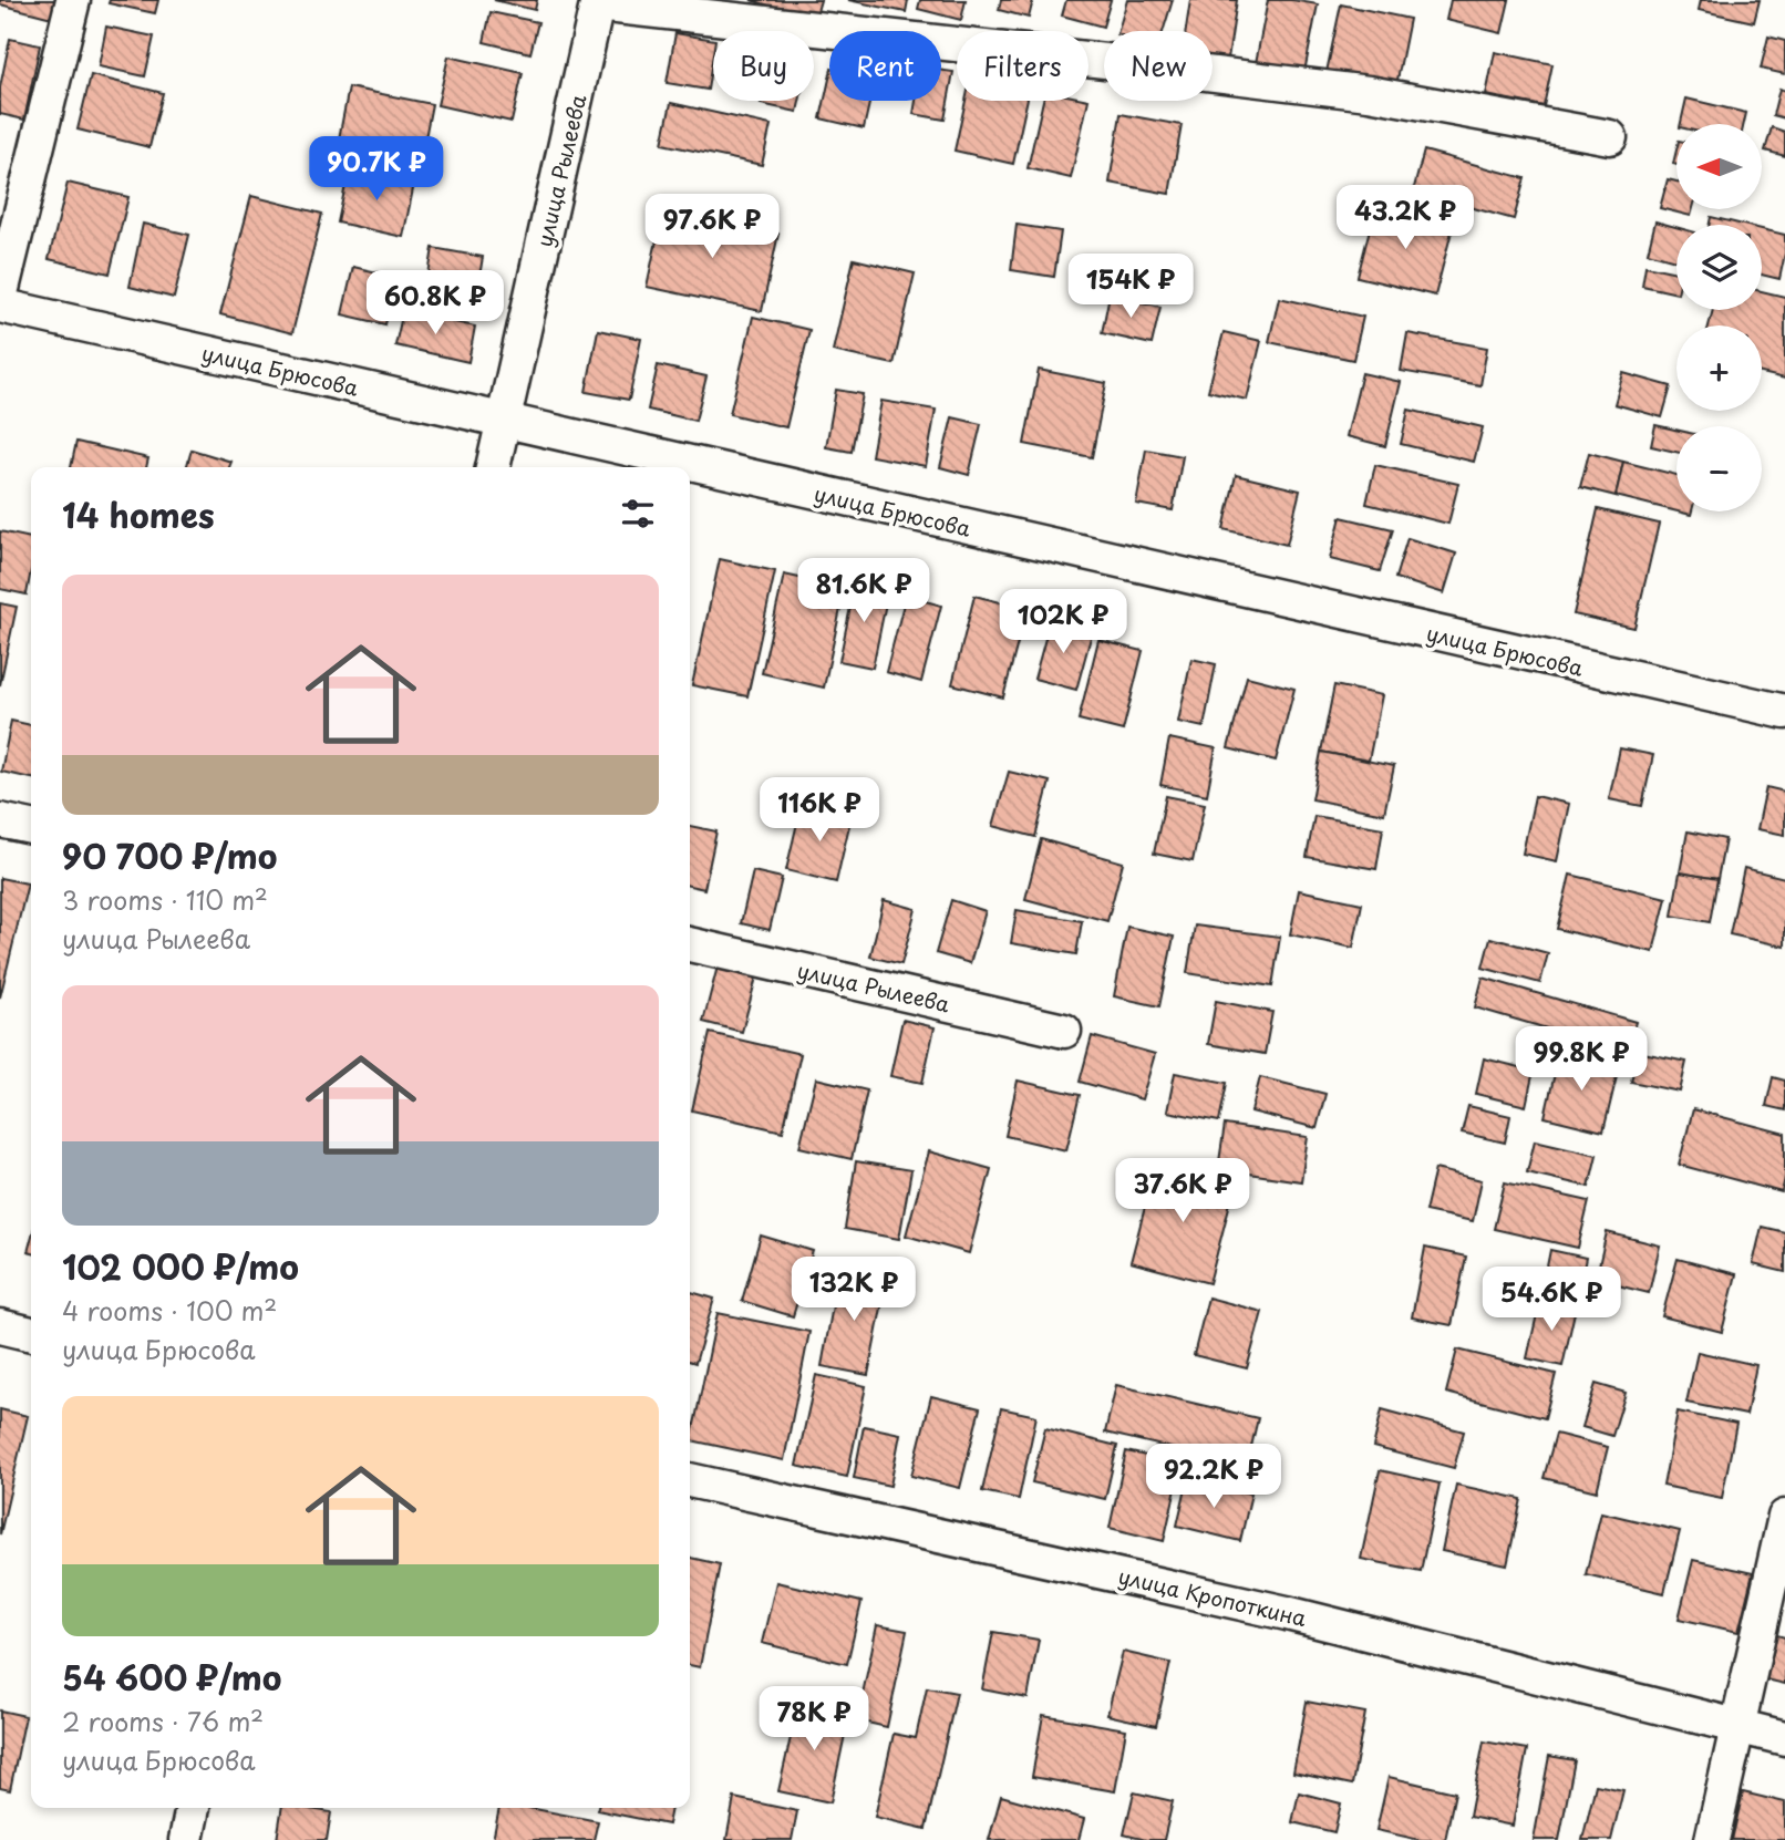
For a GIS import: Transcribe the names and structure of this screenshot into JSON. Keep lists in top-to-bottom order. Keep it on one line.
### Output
{"streets":{"street":["улица Рылеева","улица Брюсова","улица Кропоткина"]},"crossings":[["улица Рылеева","улица Брюсова"]],"north":"left","page":{"chip":["Buy","Rent","Filters","New"],"map_buttons":["+","−"],"price":["90.7K ₽","43.2K ₽","97.6K ₽","154K ₽","60.8K ₽","81.6K ₽","102K ₽","116K ₽","99.8K ₽","37.6K ₽","132K ₽","54.6K ₽","92.2K ₽","78K ₽"],"heading":"14 homes","list":[{"name":"90 700 ₽/mo","note":"3 rooms · 110 m² · улица Рылеева"},{"name":"102 000 ₽/mo","note":"4 rooms · 100 m² · улица Брюсова"},{"name":"54 600 ₽/mo","note":"2 rooms · 76 m² · улица Брюсова"}]}}
